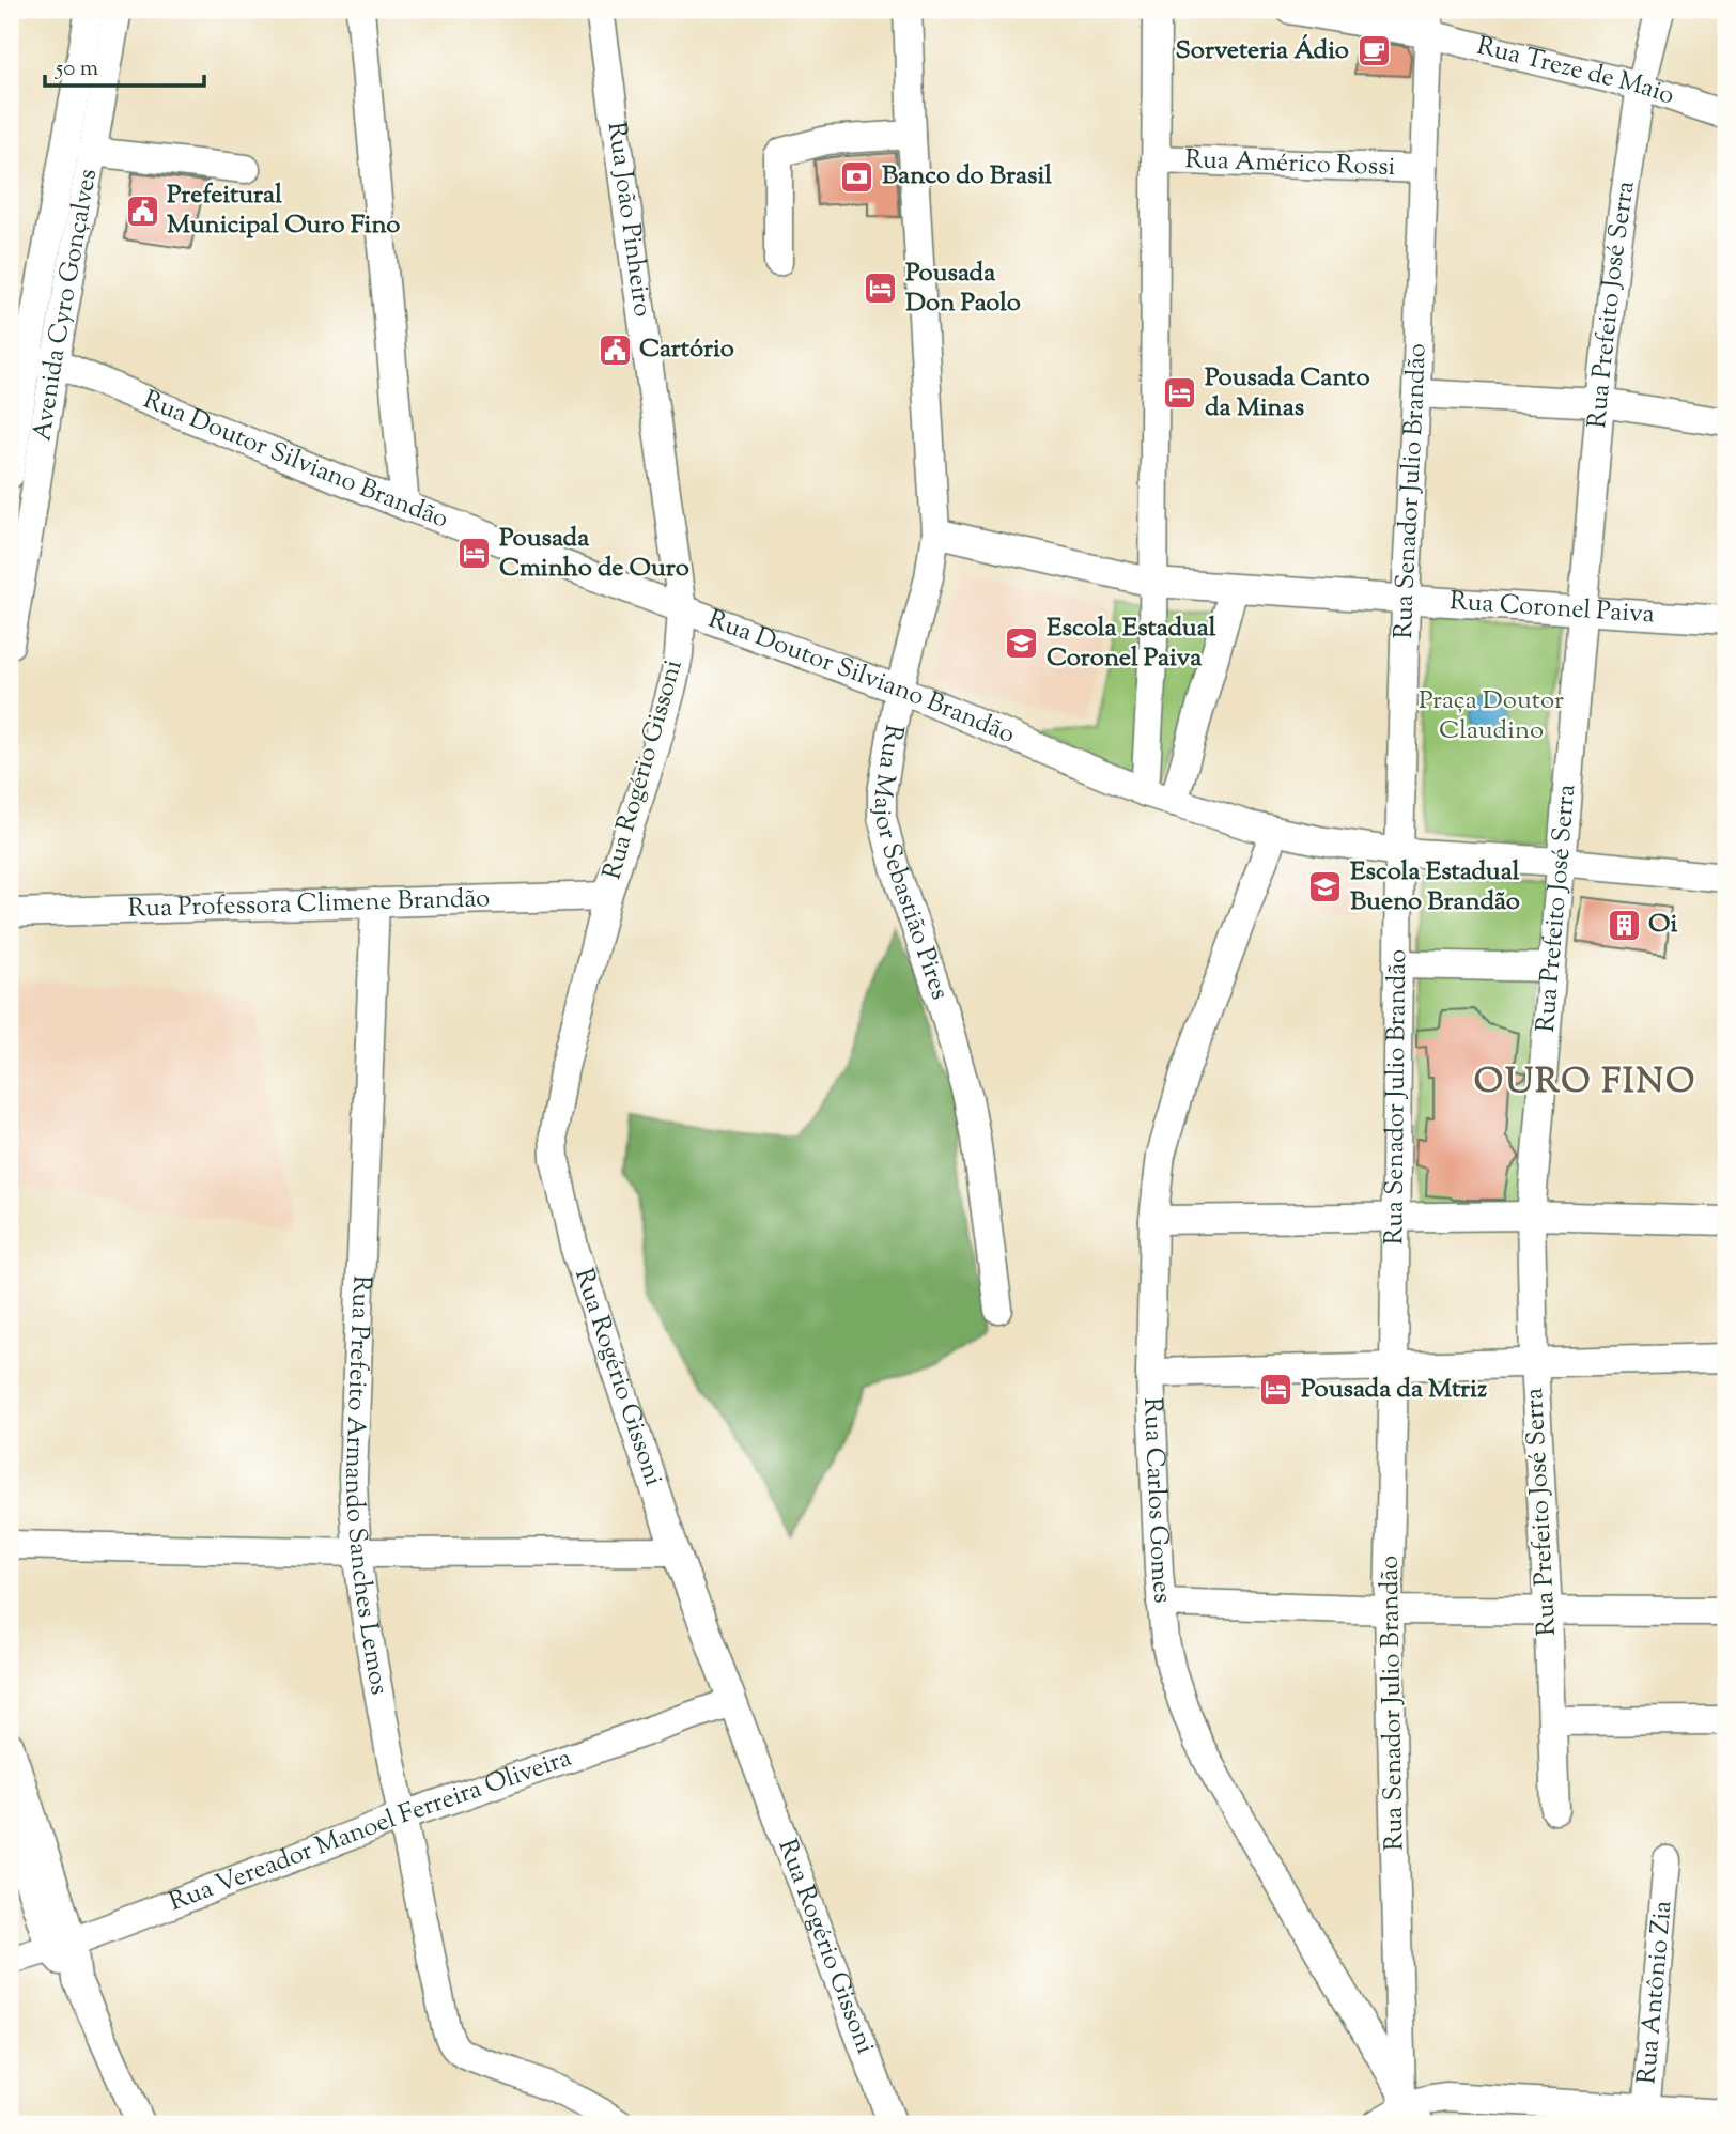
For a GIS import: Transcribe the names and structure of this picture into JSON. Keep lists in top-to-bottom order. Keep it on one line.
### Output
{"streets":{"street":["Rua Treze de Maio","Rua Américo Rossi","Rua João Pinheiro","Rua Prefeito José Serra","Avenida Cyro Gonçalves","Rua Doutor Silviano Brandão","Rua Senador Julio Brandão","Rua Coronel Paiva","Rua Rogério Gissoni","Rua Major Sebastião Pires","Rua Professora Climene Brandão","Rua Prefeito Armando Sanches Lemos","Rua Carlos Gomes","Rua Vereador Manoel Ferreira Oliveira","Rua Antônio Zia"]},"crossings":[["Rua Treze de Maio","Rua Prefeito José Serra"],["Rua Treze de Maio","Rua Senador Julio Brandão"],["Rua Américo Rossi","Rua Senador Julio Brandão"],["Rua João Pinheiro","Rua Doutor Silviano Brandão"],["Rua João Pinheiro","Rua Rogério Gissoni"],["Rua Prefeito José Serra","Rua Doutor Silviano Brandão"],["Rua Prefeito José Serra","Rua Coronel Paiva"],["Avenida Cyro Gonçalves","Rua Doutor Silviano Brandão"],["Rua Doutor Silviano Brandão","Rua Senador Julio Brandão"],["Rua Doutor Silviano Brandão","Rua Rogério Gissoni"],["Rua Doutor Silviano Brandão","Rua Major Sebastião Pires"],["Rua Doutor Silviano Brandão","Rua Carlos Gomes"],["Rua Senador Julio Brandão","Rua Coronel Paiva"],["Rua Senador Julio Brandão","Rua Carlos Gomes"],["Rua Coronel Paiva","Rua Major Sebastião Pires"],["Rua Rogério Gissoni","Rua Professora Climene Brandão"],["Rua Rogério Gissoni","Rua Vereador Manoel Ferreira Oliveira"],["Rua Professora Climene Brandão","Rua Prefeito Armando Sanches Lemos"],["Rua Prefeito Armando Sanches Lemos","Rua Vereador Manoel Ferreira Oliveira"]],"districts":["OURO FINO"],"parks":["Praça Doutor Claudino"],"places":{"cafe":["Sorveteria Ádio"],"bank":["Banco do Brasil"],"public building":["Prefeitural Municipal Ouro Fino","Cartório"],"hotel":["Pousada Don Paolo","Pousada Canto da Minas","Pousada Cminho de Ouro","Pousada da Mtriz"],"school or university":["Escola Estadual Coronel Paiva","Escola Estadual Bueno Brandão"],"building":["Oi"]},"scale_bar":"50 m"}
